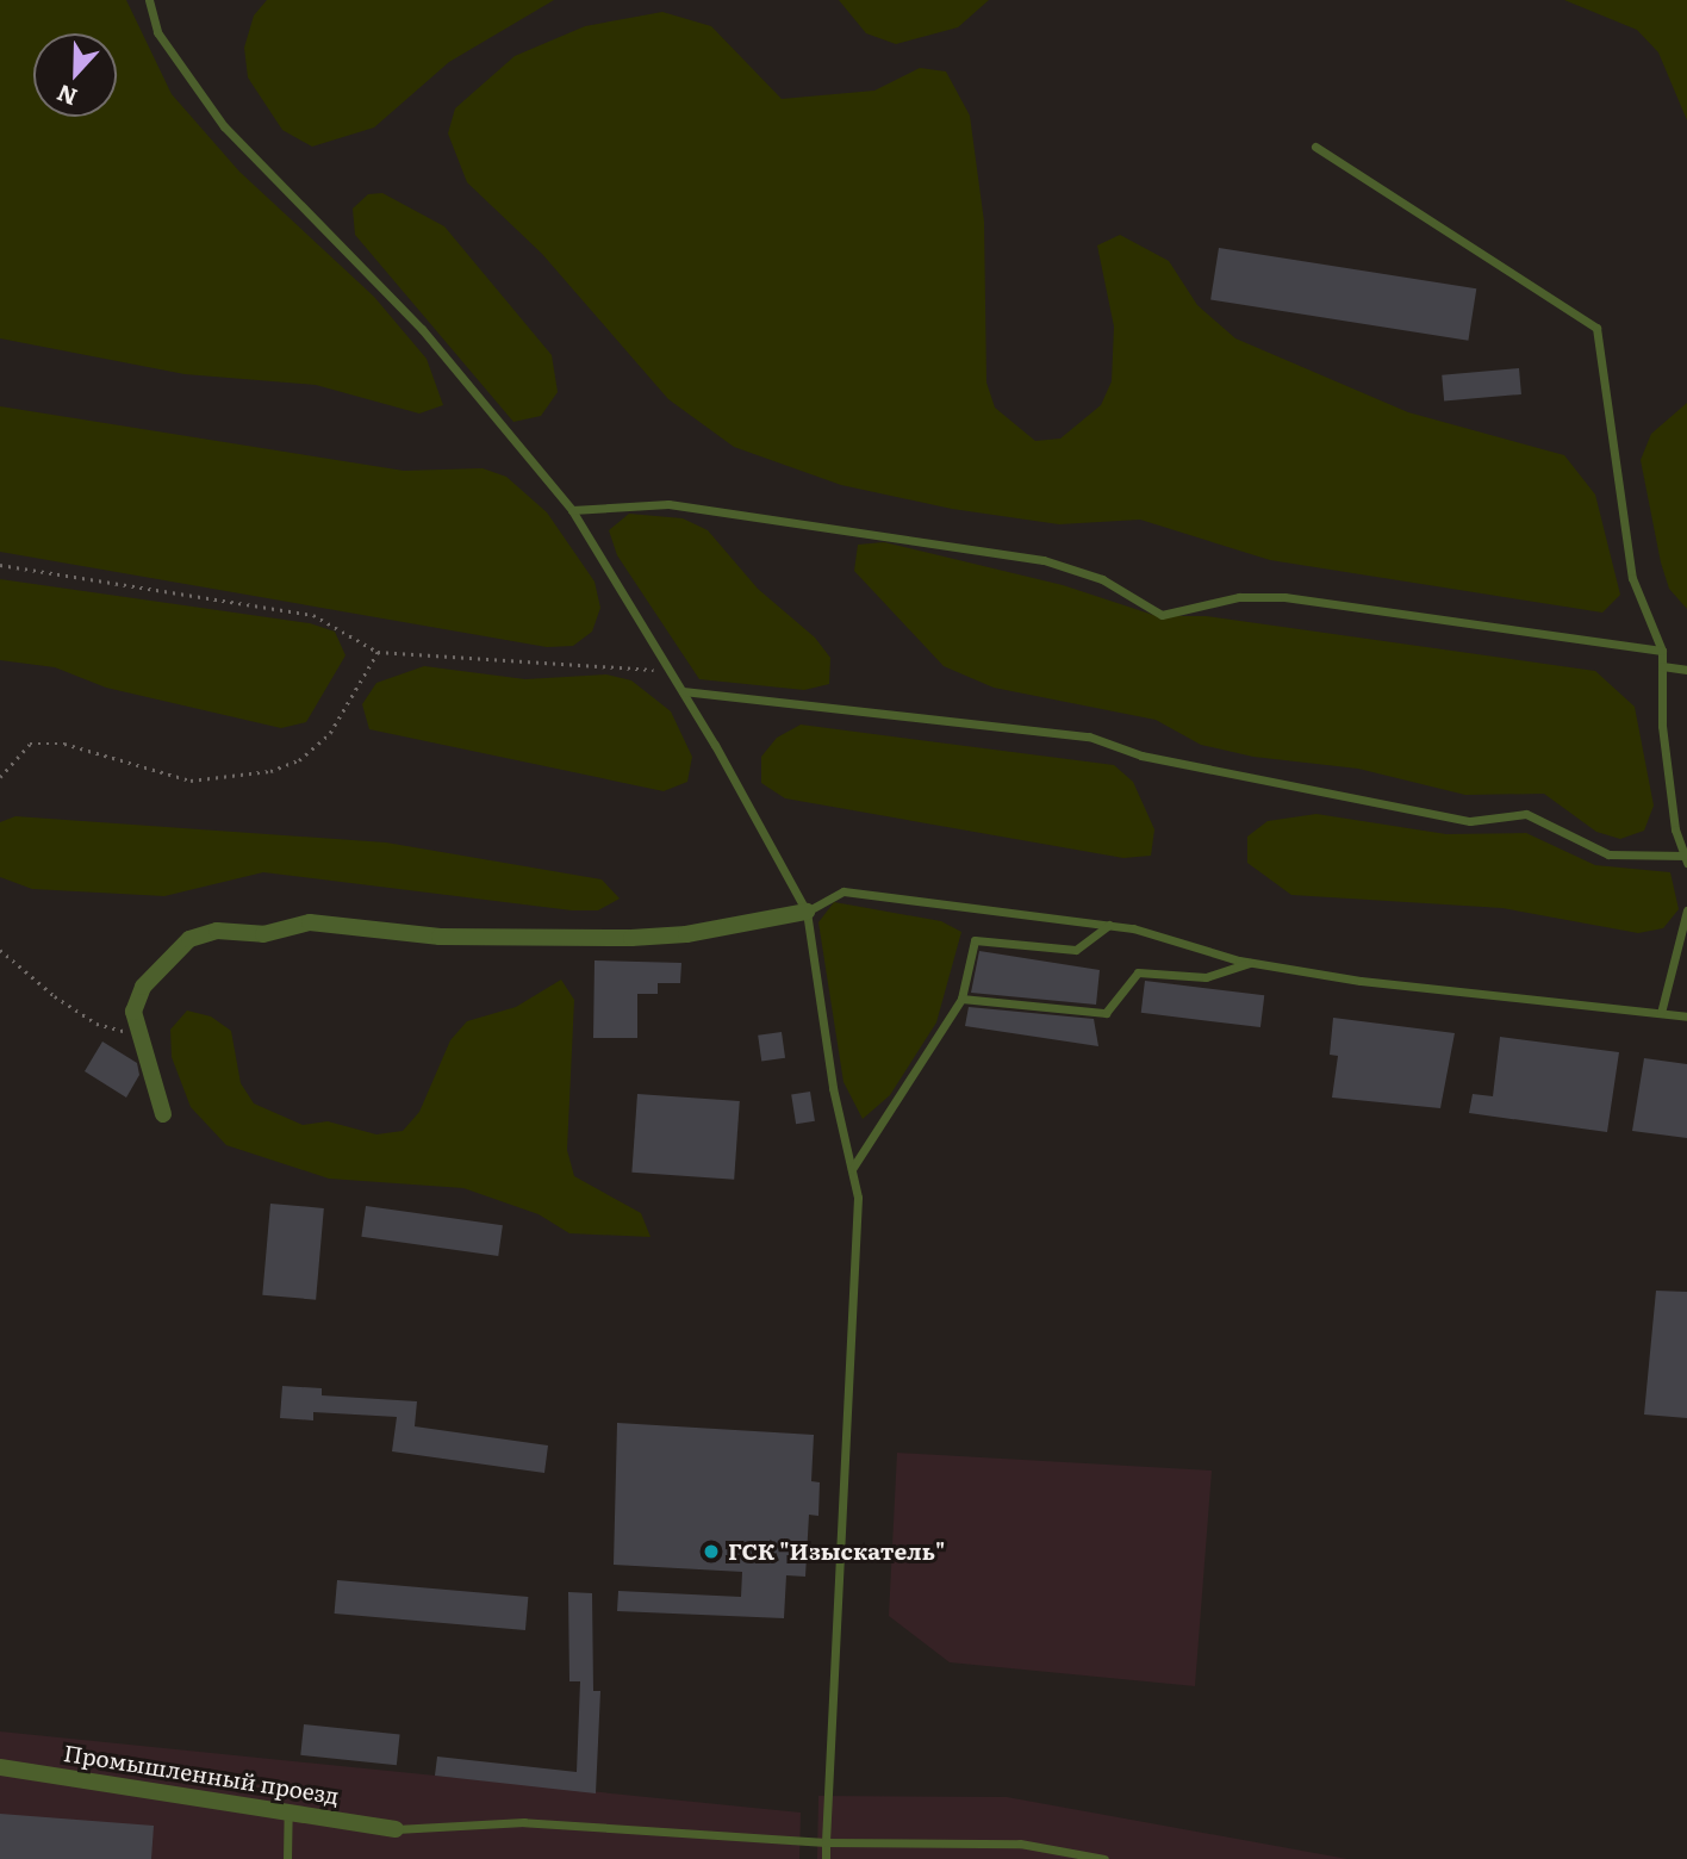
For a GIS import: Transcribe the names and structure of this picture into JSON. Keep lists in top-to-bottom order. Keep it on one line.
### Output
{"streets":{"street":["Промышленный проезд"]},"places":["ГСК \"Изыскатель\""],"north":"bottom"}
